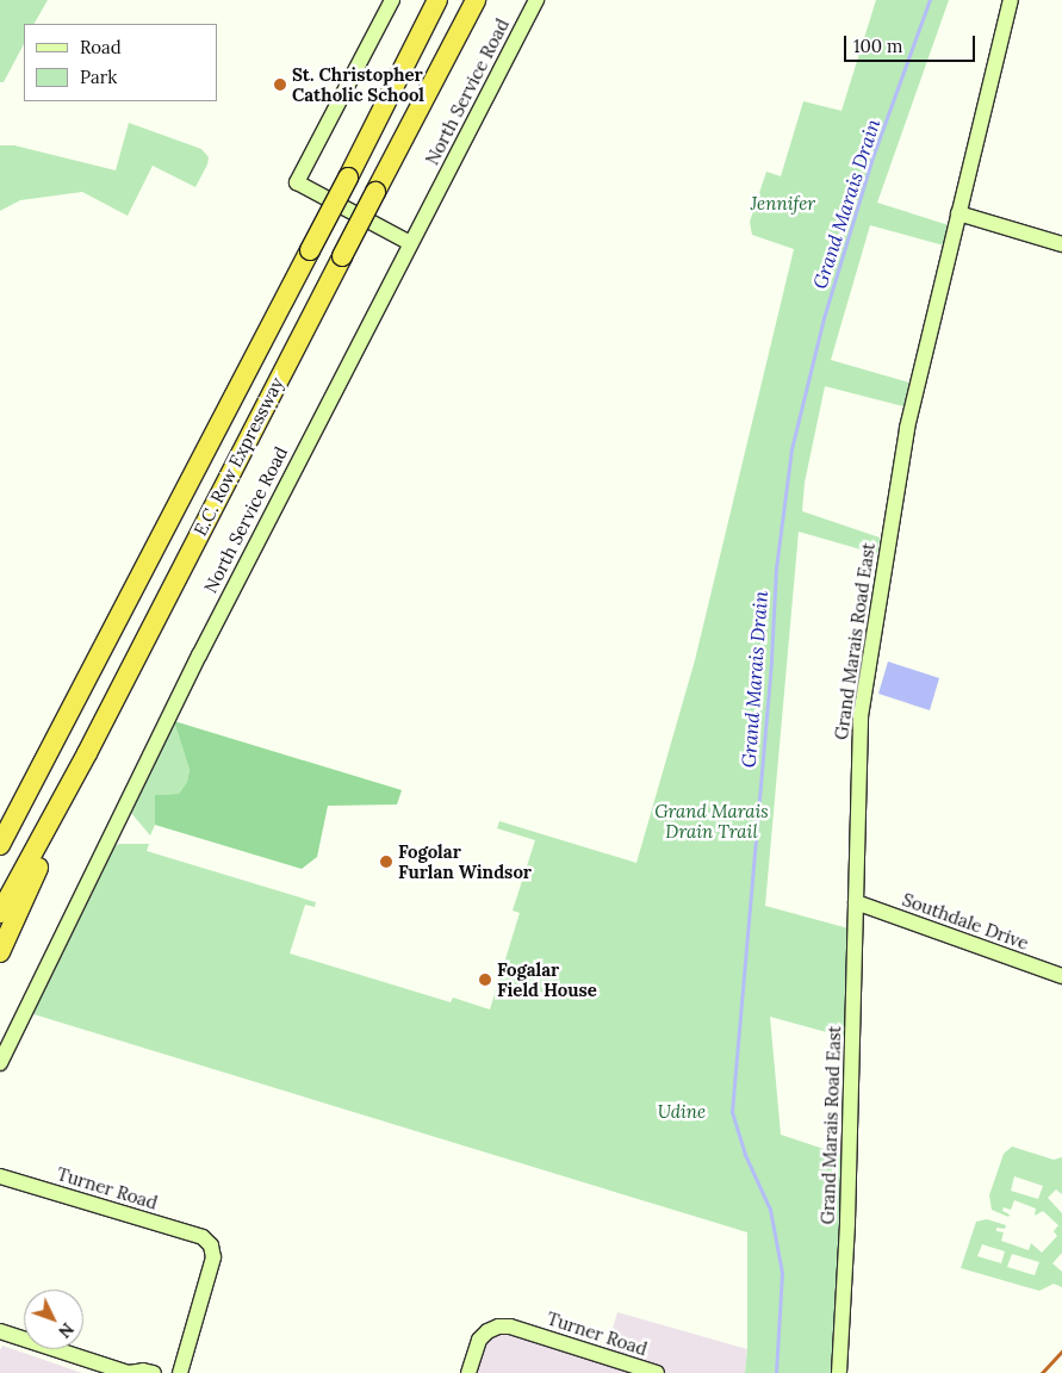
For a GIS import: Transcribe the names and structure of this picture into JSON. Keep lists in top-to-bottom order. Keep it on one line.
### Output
{"streets":{"highway":["E.C. Row Expressway"],"street":["North Service Road","Grand Marais Road East","Southdale Drive","Turner Road"]},"crossings":[["Grand Marais Road East","Southdale Drive"]],"water":["Grand Marais Drain"],"parks":["Jennifer","Grand Marais Drain Trail","Udine"],"places":["St. Christopher Catholic School","Fogolar Furlan Windsor","Fogalar Field House"],"legend":["Road","Park"],"scale_bar":"100 m","north":"bottom right"}
